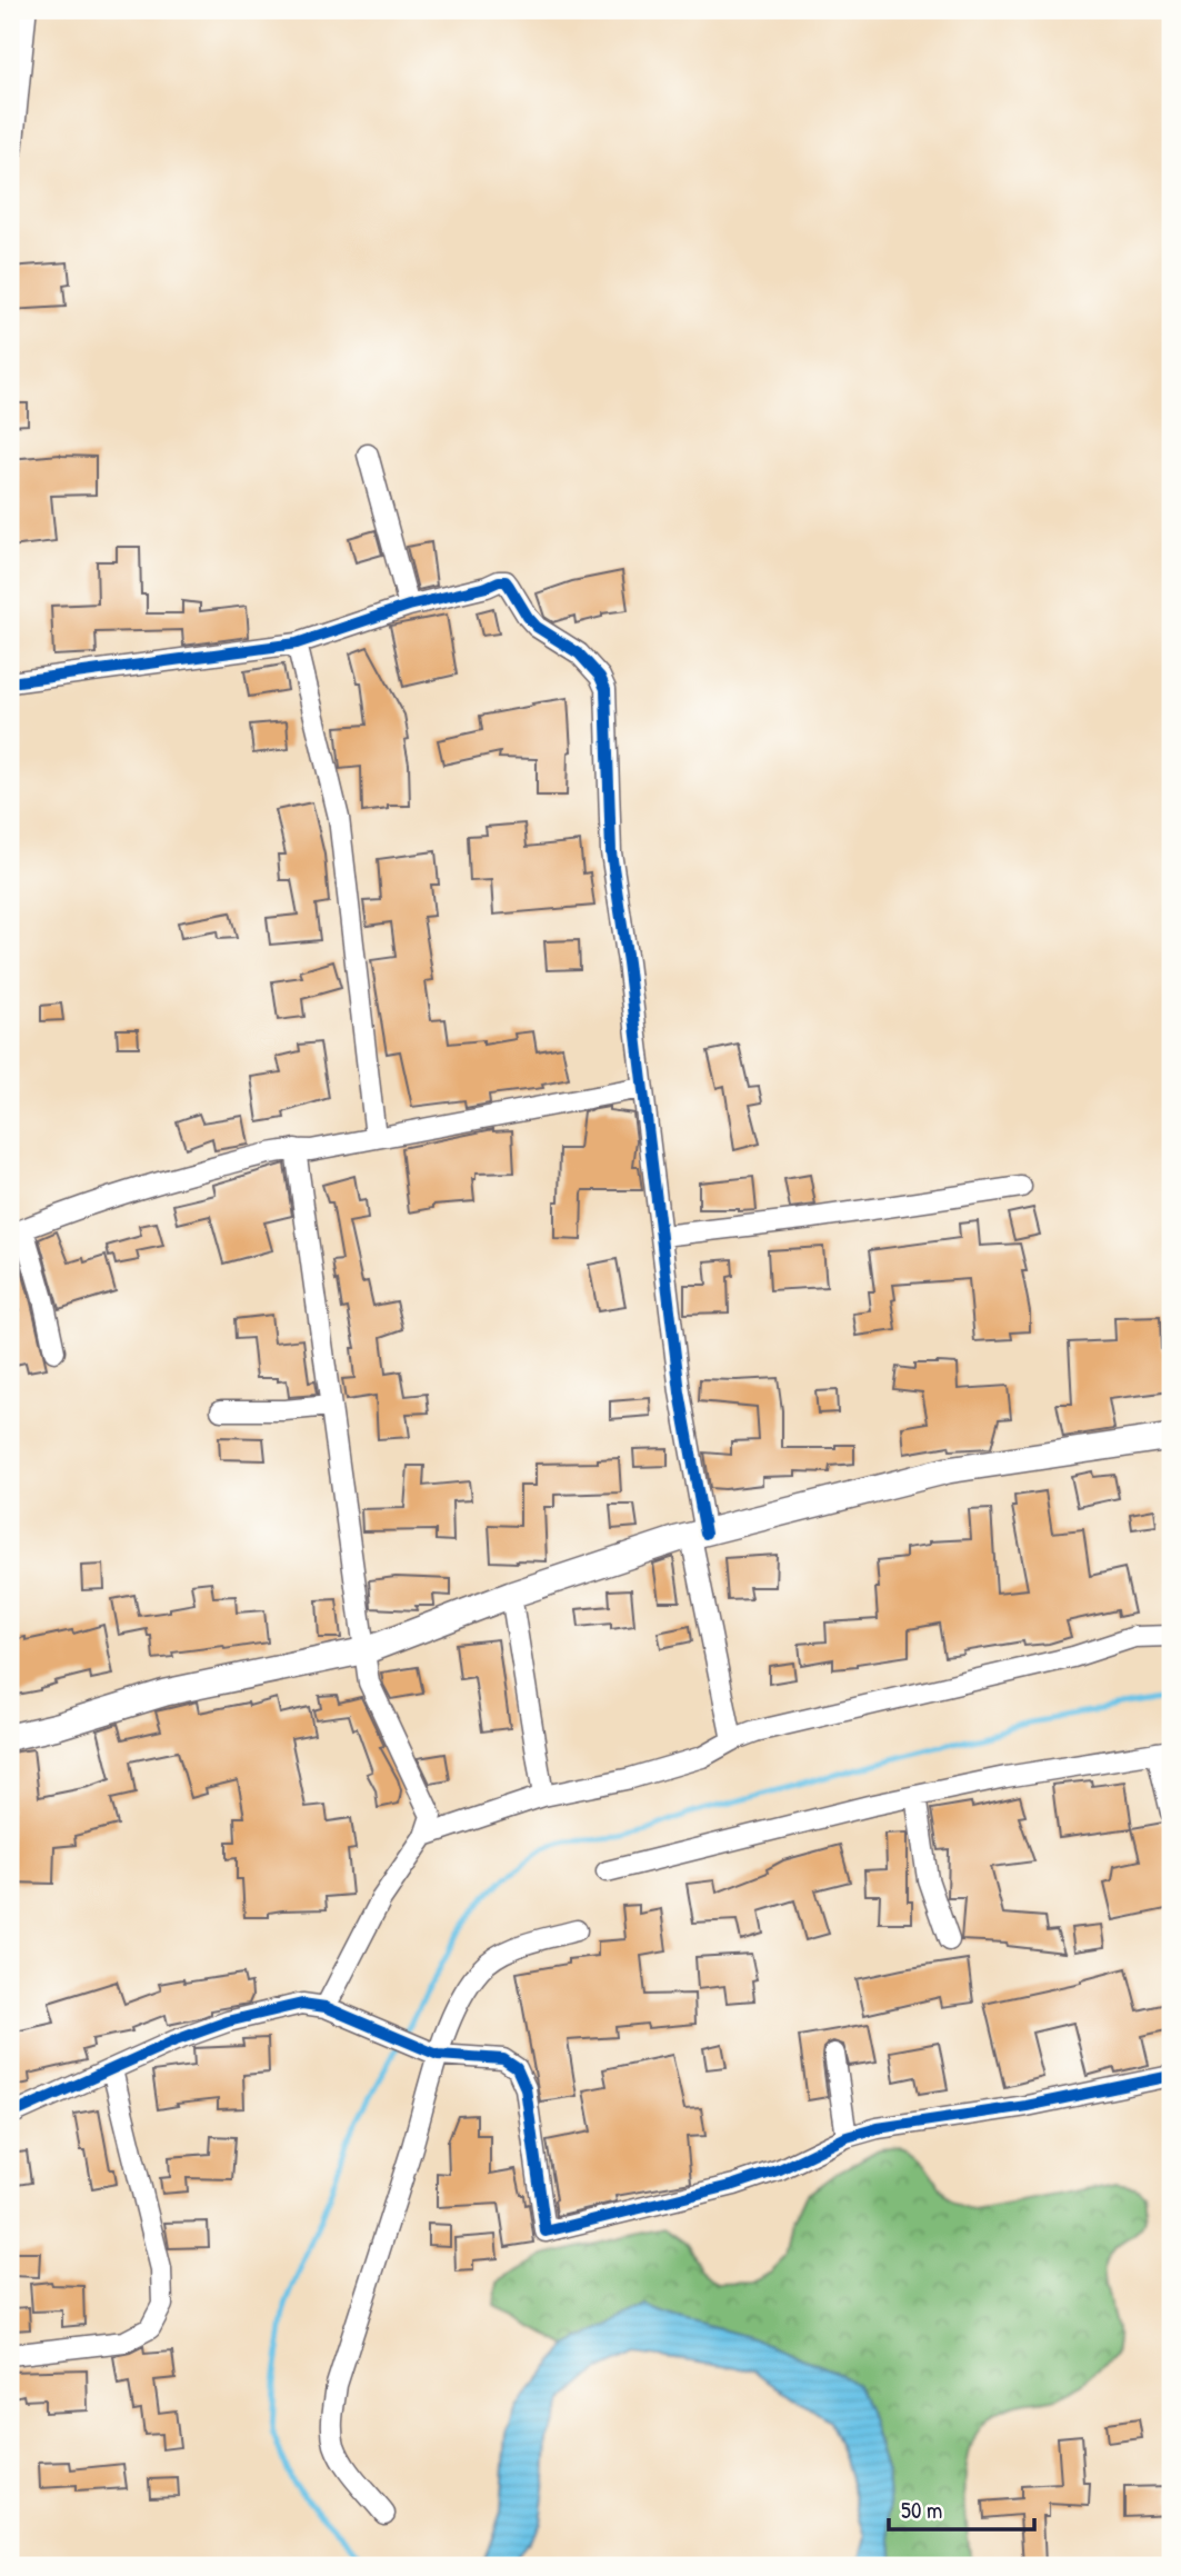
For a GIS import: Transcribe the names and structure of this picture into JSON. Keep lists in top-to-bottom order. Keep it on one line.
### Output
{"scale_bar":"50 m"}
